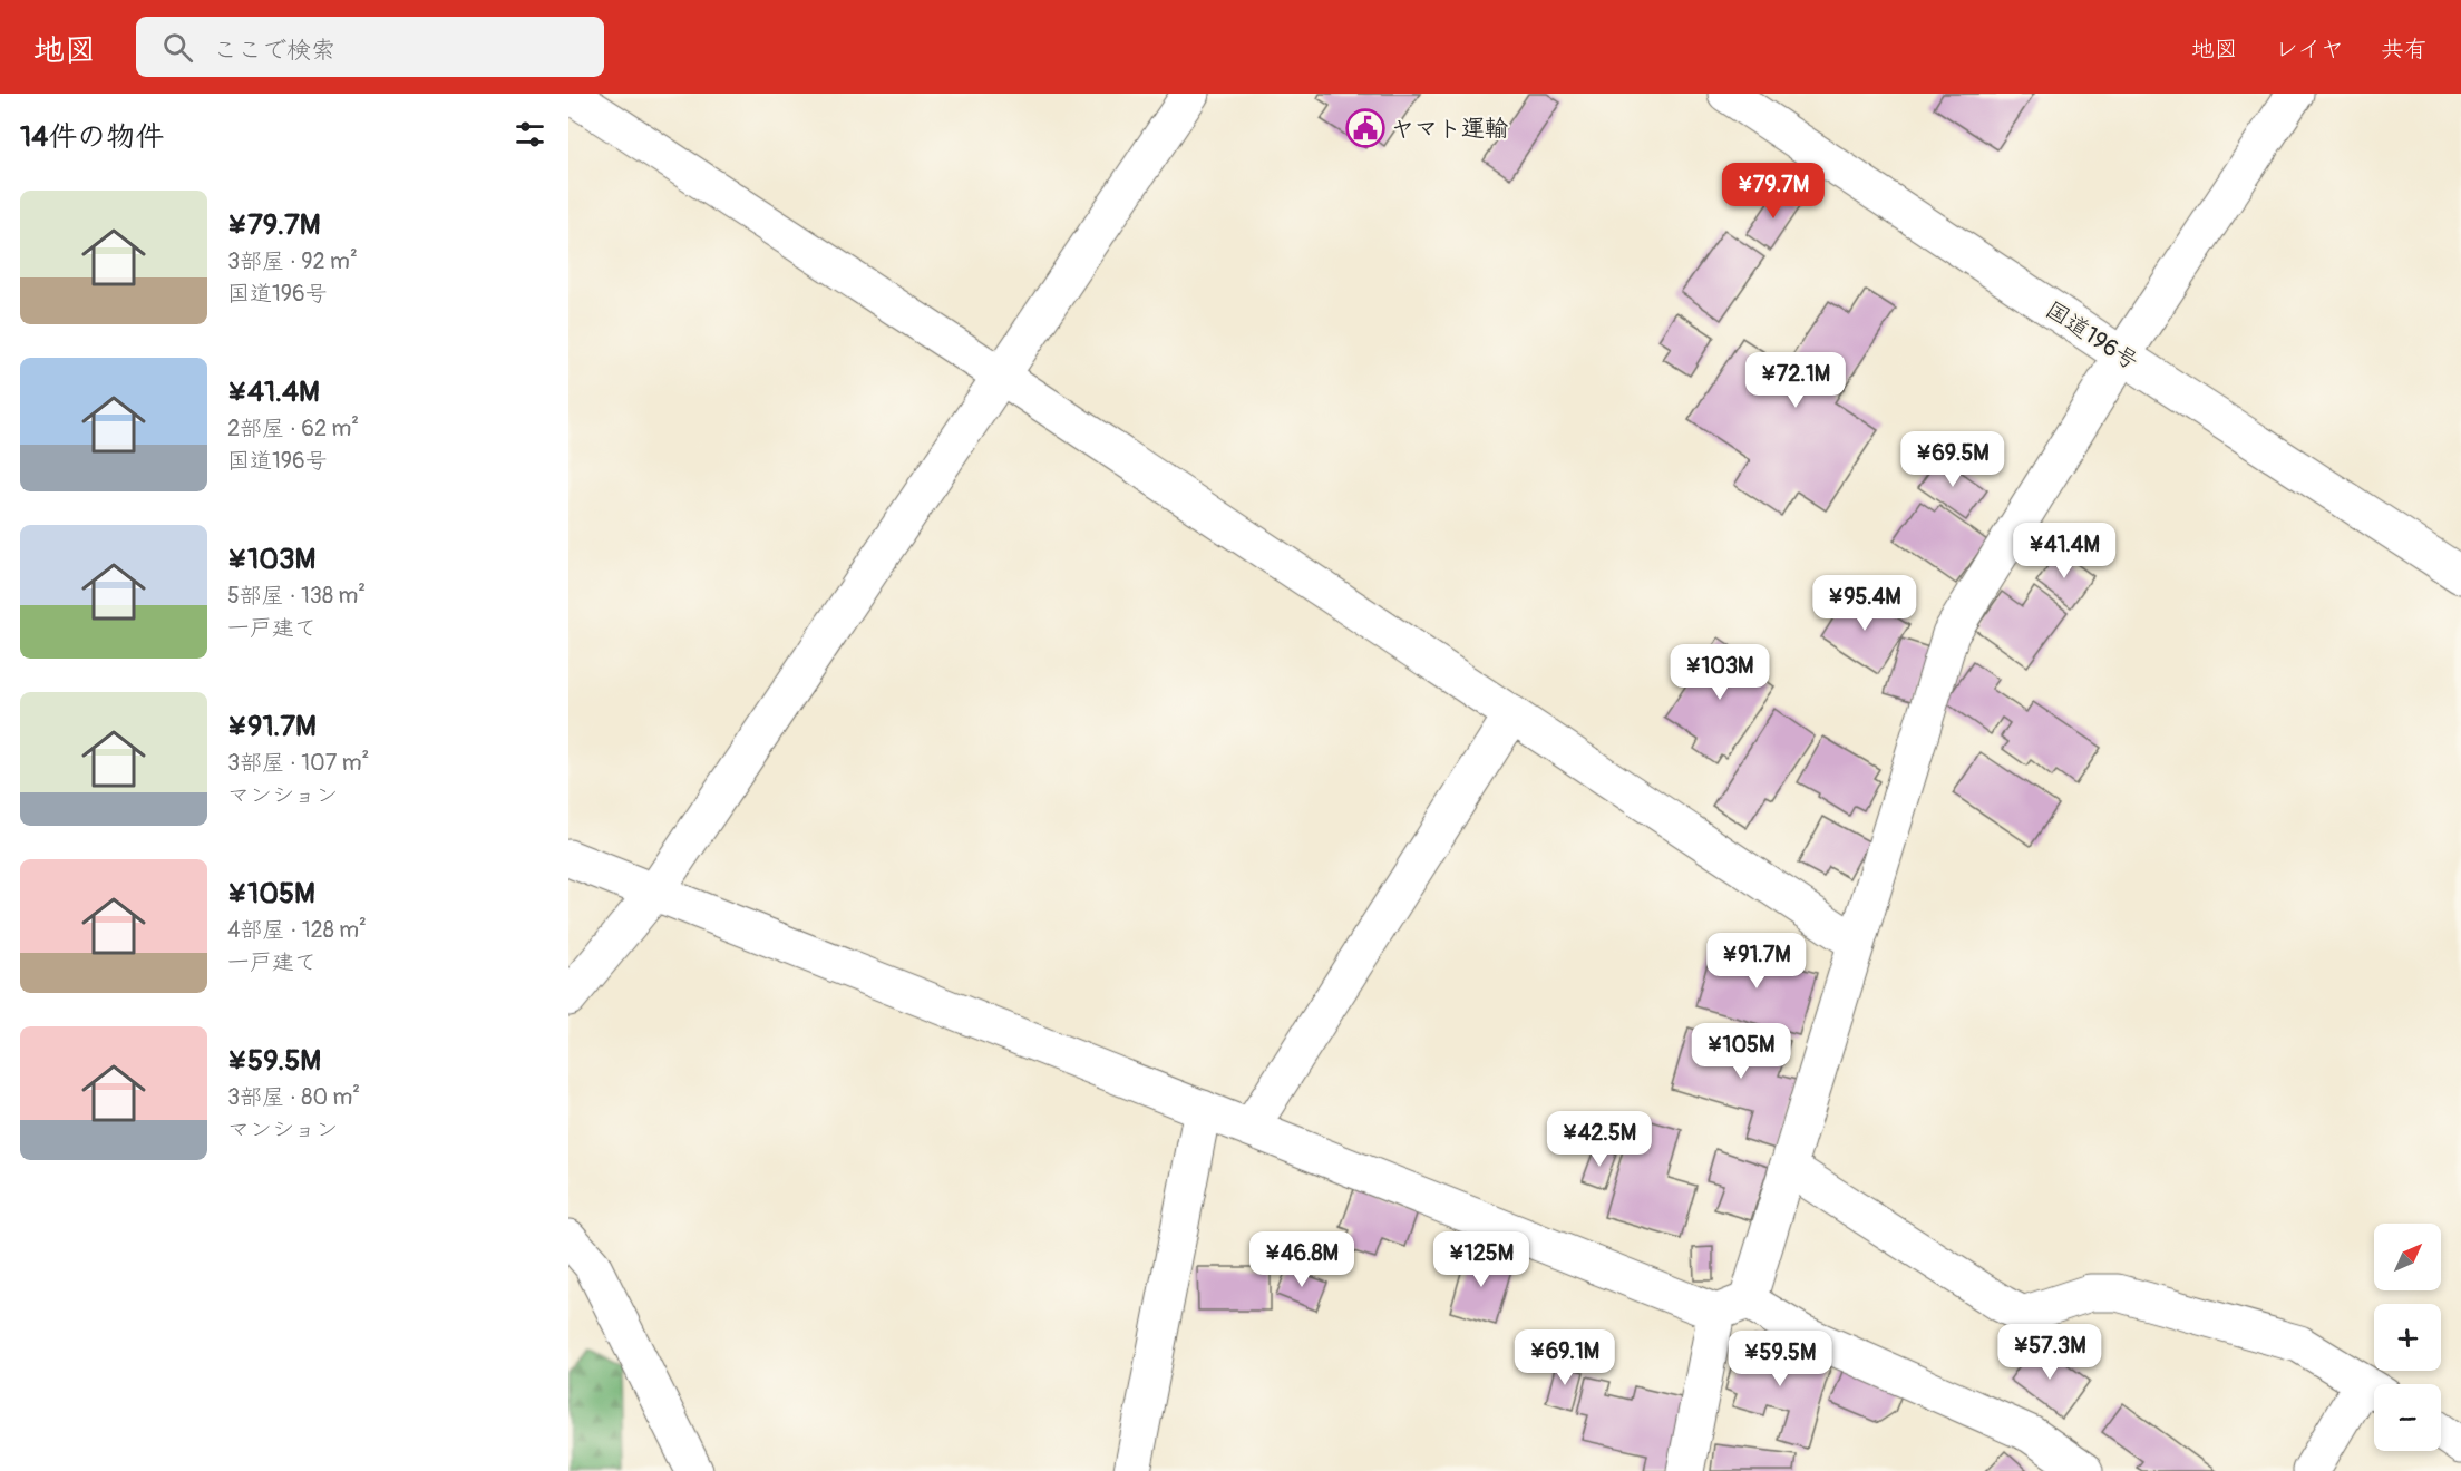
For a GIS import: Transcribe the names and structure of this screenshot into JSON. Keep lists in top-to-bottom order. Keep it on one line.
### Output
{"streets":{"main road":["国道196号"]},"places":{"public building":["ヤマト運輸"]},"north":"top right","page":{"header":"地図","search":"ここで検索","nav":["地図","レイヤ","共有"],"heading":"14件の物件","price":["¥79.7M","¥72.1M","¥69.5M","¥41.4M","¥95.4M","¥103M","¥91.7M","¥105M","¥42.5M","¥46.8M","¥125M","¥57.3M","¥69.1M","¥59.5M"],"list":[{"name":"¥79.7M","note":"3部屋 · 92 m² · 国道196号"},{"name":"¥41.4M","note":"2部屋 · 62 m² · 国道196号"},{"name":"¥103M","note":"5部屋 · 138 m² · 一戸建て"},{"name":"¥91.7M","note":"3部屋 · 107 m² · マンション"},{"name":"¥105M","note":"4部屋 · 128 m² · 一戸建て"},{"name":"¥59.5M","note":"3部屋 · 80 m² · マンション"}],"map_buttons":["+","−"]}}
